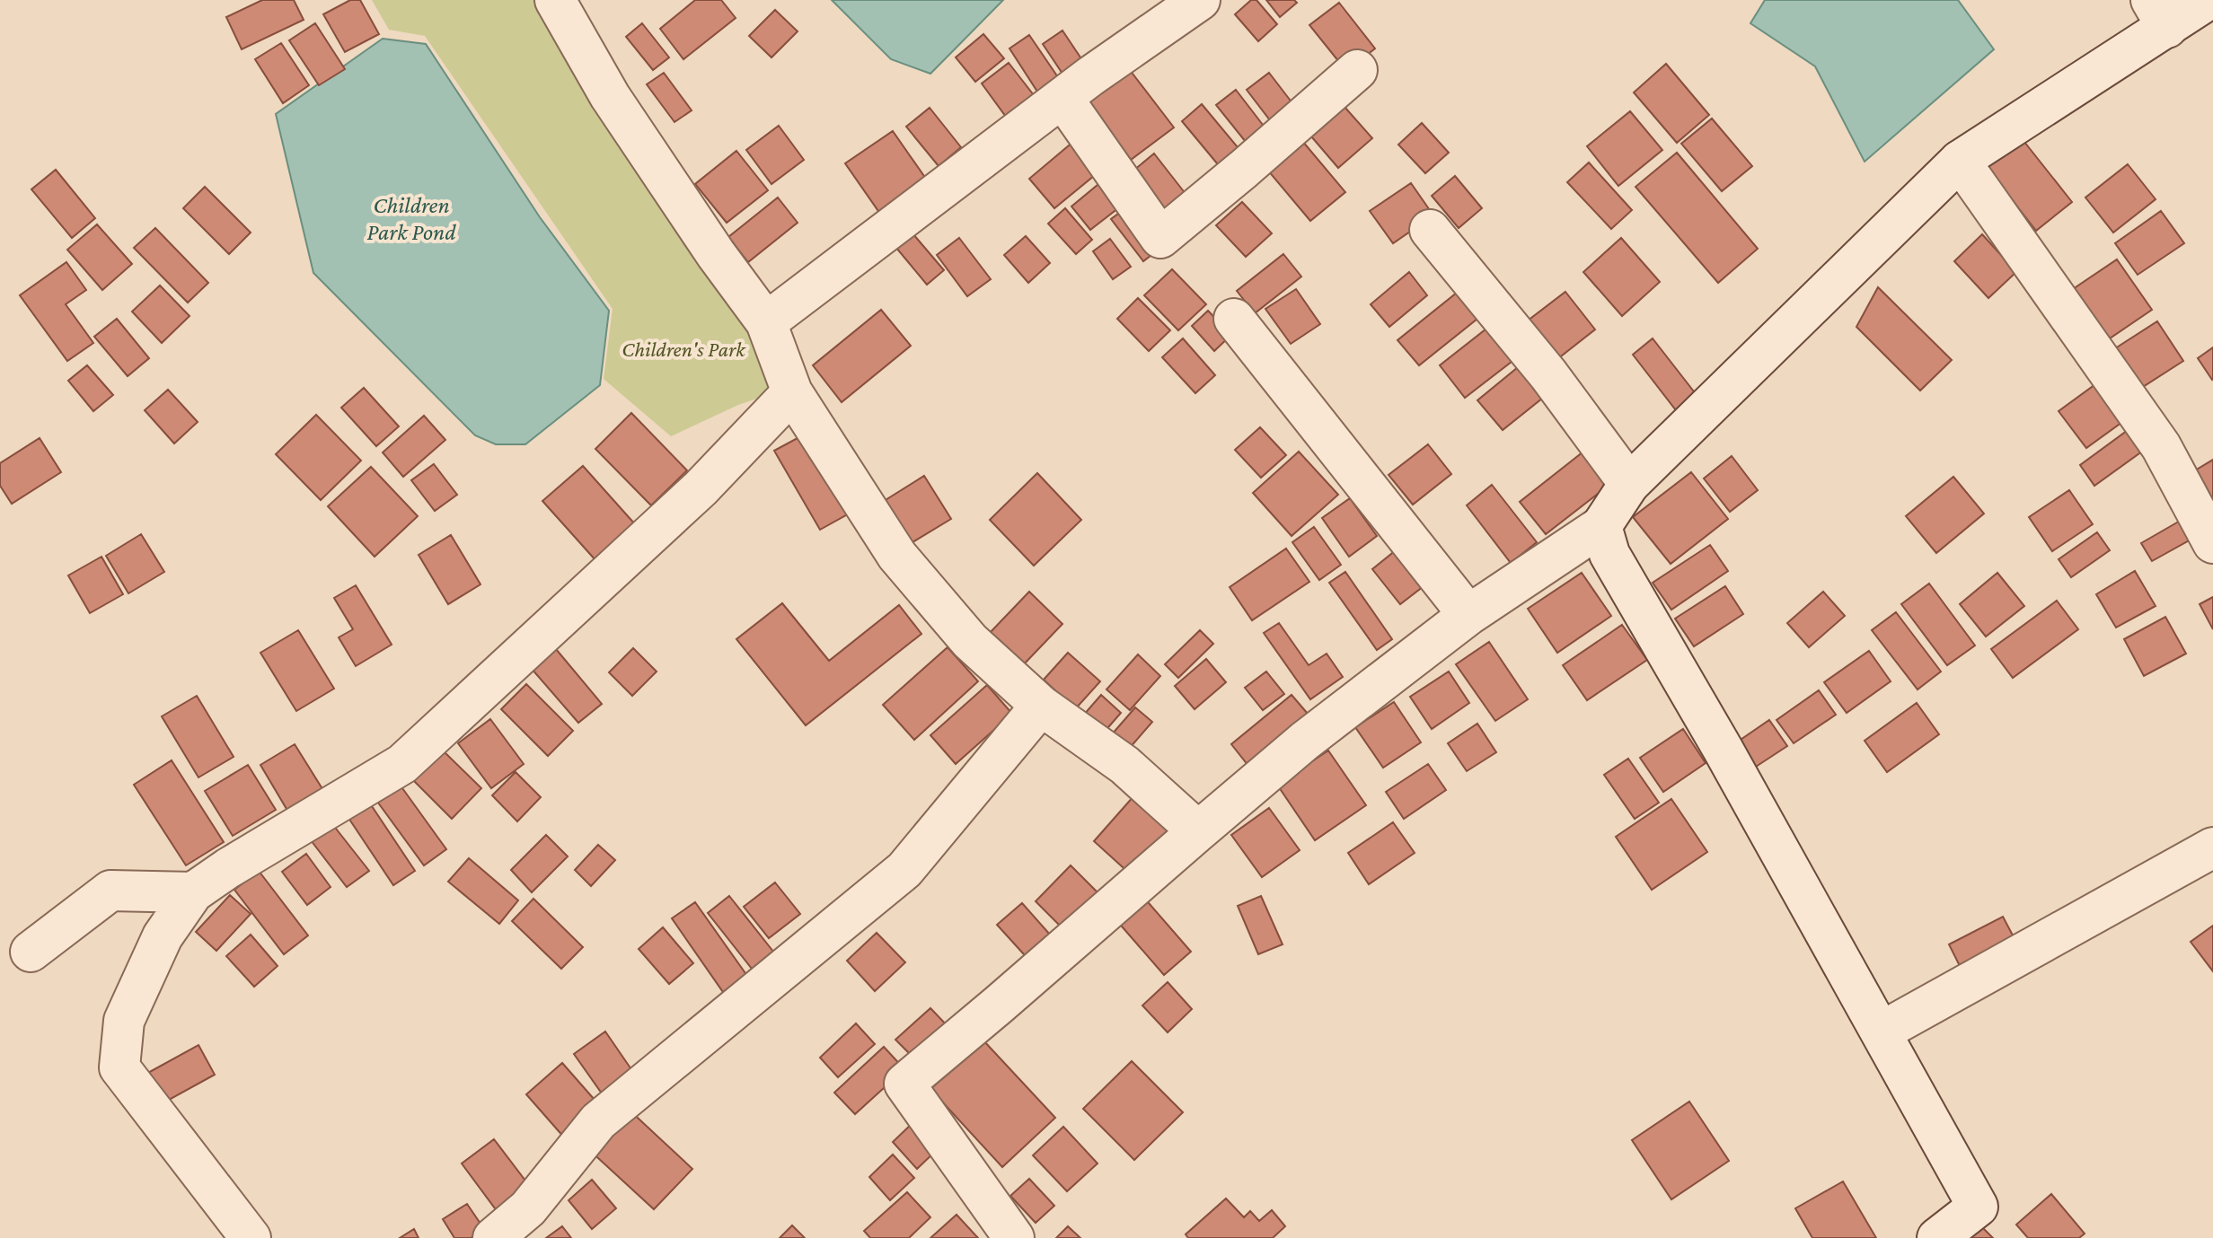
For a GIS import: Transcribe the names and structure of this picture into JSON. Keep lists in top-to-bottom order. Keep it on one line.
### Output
{"water":["Children Park Pond"],"parks":["Children's Park"]}
